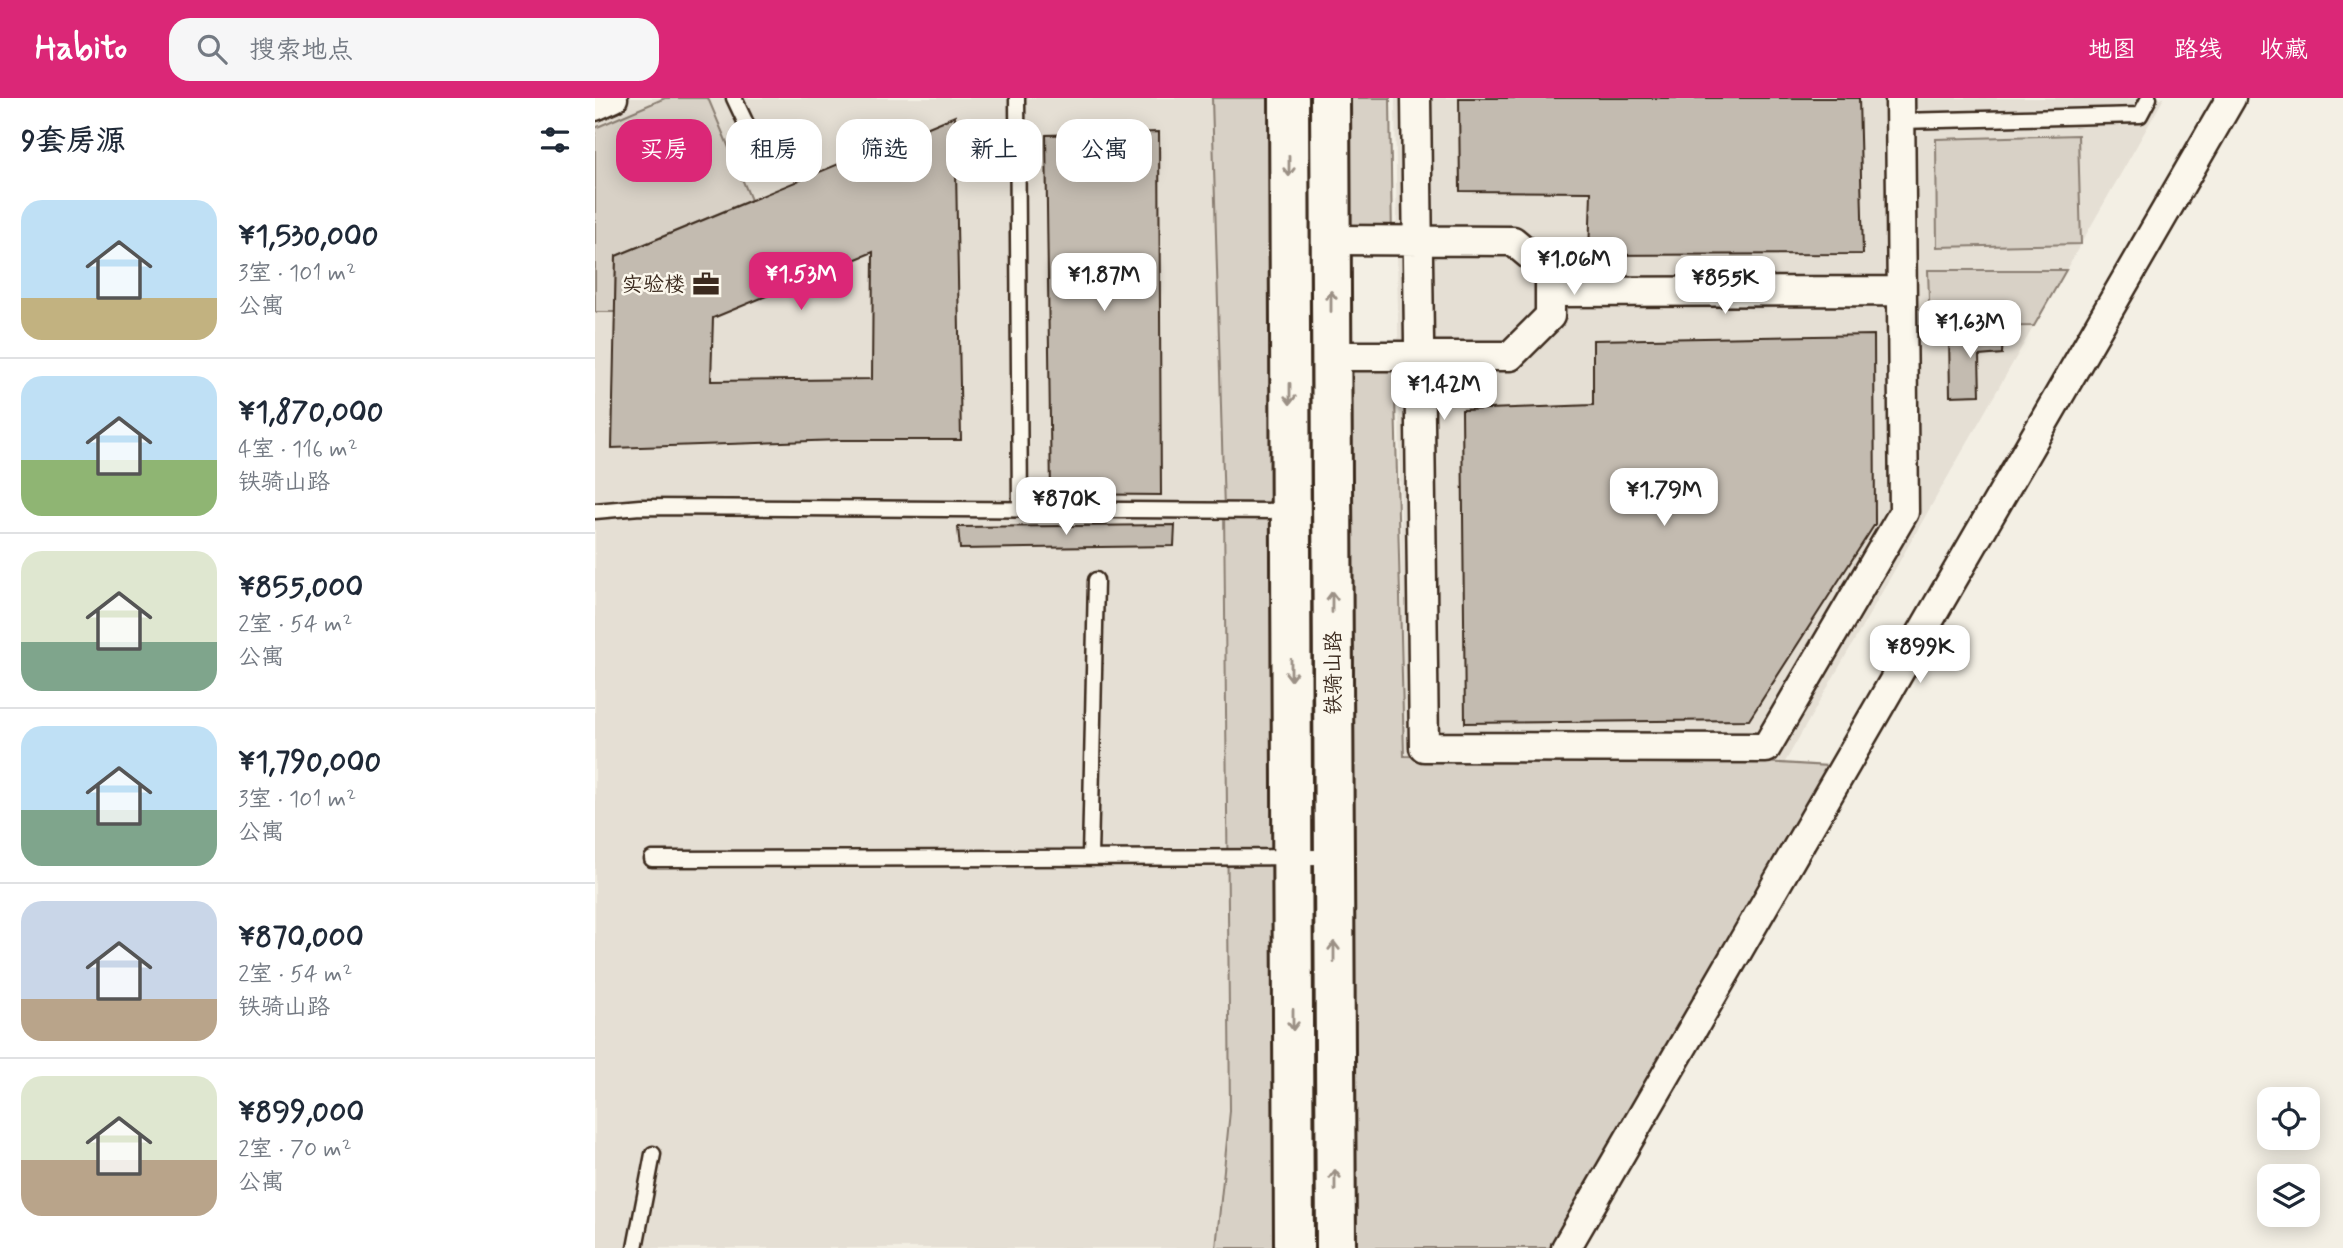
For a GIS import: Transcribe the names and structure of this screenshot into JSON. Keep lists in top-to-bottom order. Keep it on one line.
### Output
{"streets":{"main road":["铁骑山路"]},"places":{"office":["实验楼"]},"page":{"header":"Habito","search":"搜索地点","nav":["地图","路线","收藏"],"heading":"9套房源","chip":["买房","租房","筛选","新上","公寓"],"list":[{"name":"¥1,530,000","note":"3室 · 101 m² · 公寓"},{"name":"¥1,870,000","note":"4室 · 116 m² · 铁骑山路"},{"name":"¥855,000","note":"2室 · 54 m² · 公寓"},{"name":"¥1,790,000","note":"3室 · 101 m² · 公寓"},{"name":"¥870,000","note":"2室 · 54 m² · 铁骑山路"},{"name":"¥899,000","note":"2室 · 70 m² · 公寓"}],"price":["¥1.06M","¥1.53M","¥1.87M","¥855K","¥1.63M","¥1.42M","¥1.79M","¥870K","¥899K"]}}
